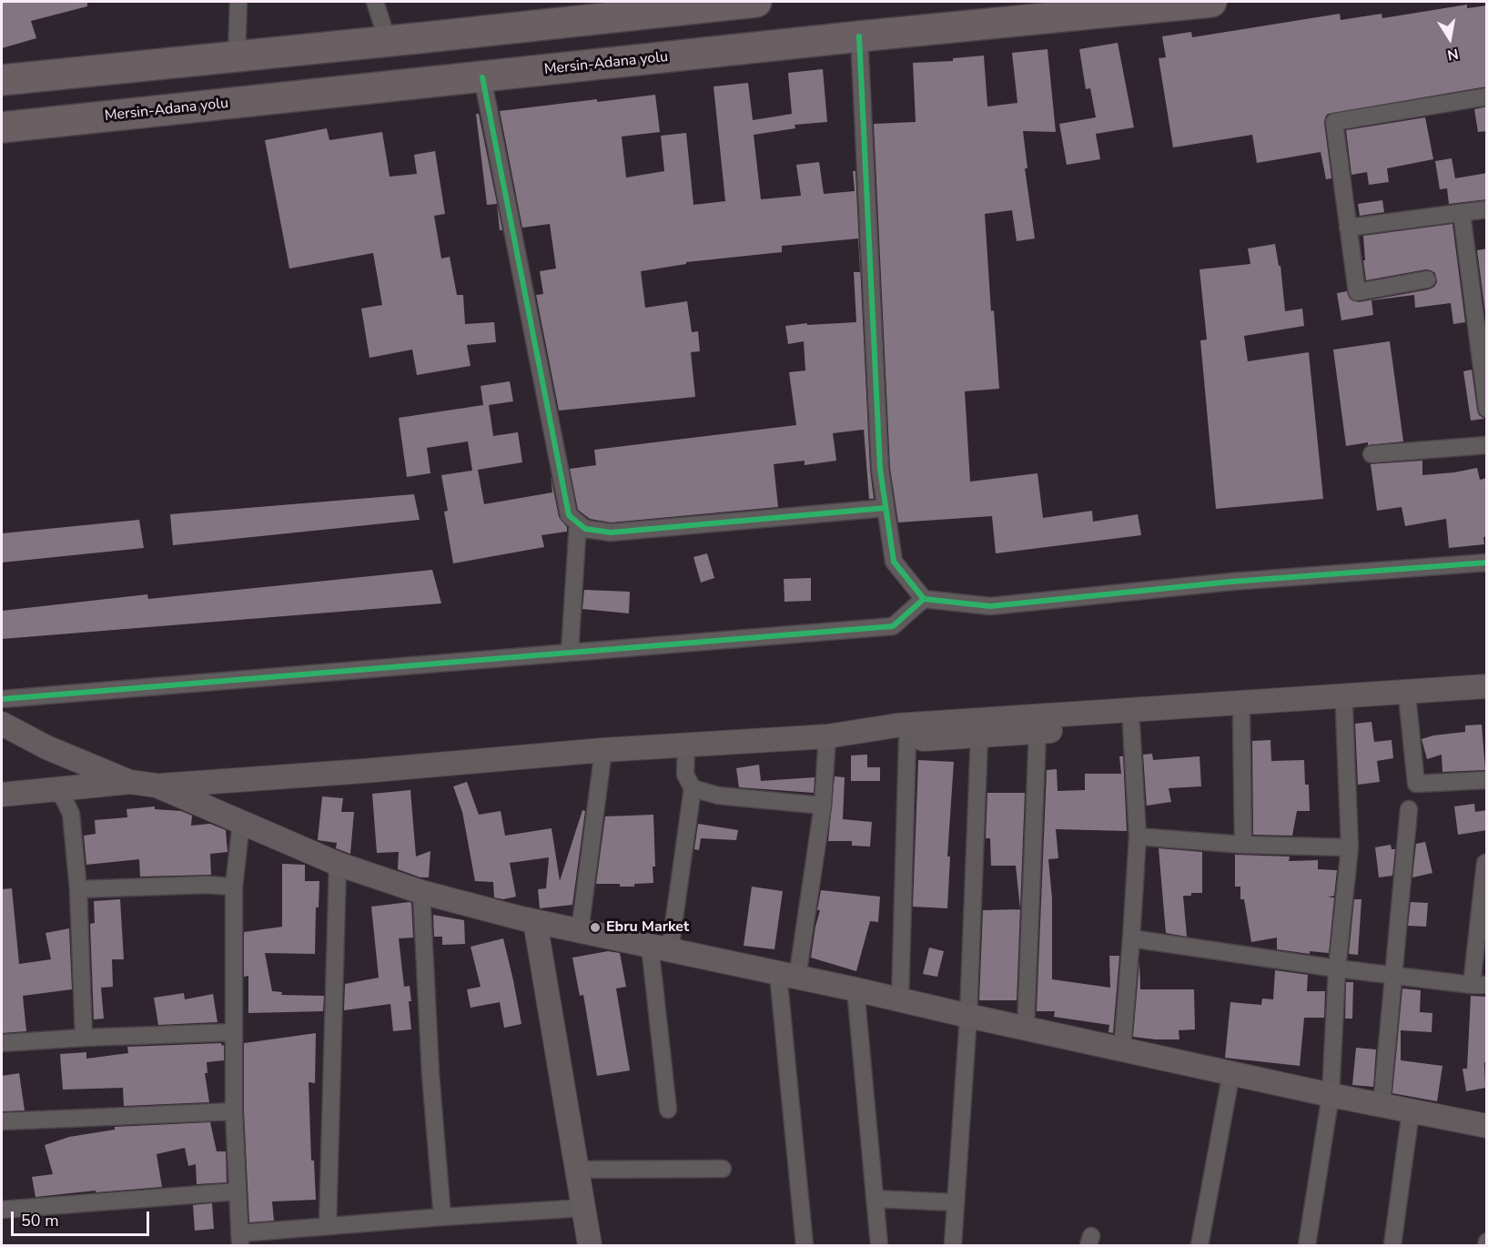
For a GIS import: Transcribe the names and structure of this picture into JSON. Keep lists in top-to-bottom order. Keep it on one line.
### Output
{"streets":{"highway":["Mersin-Adana yolu"]},"places":["Ebru Market"],"scale_bar":"50 m","north":"bottom"}
